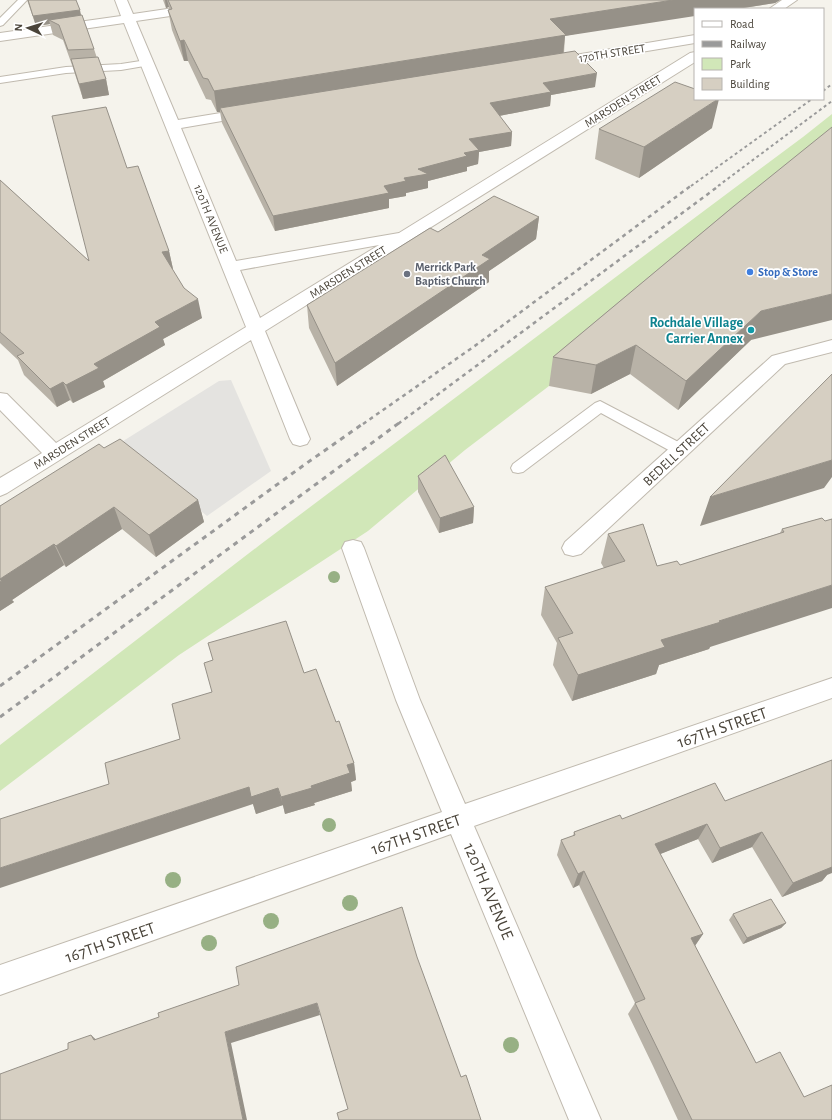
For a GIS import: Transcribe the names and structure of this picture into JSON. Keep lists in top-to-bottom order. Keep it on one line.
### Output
{"streets":{"street":["170TH STREET","MARSDEN STREET","120TH AVENUE","BEDELL STREET","167TH STREET"]},"crossings":[["MARSDEN STREET","120TH AVENUE"],["120TH AVENUE","167TH STREET"]],"places":["Stop & Store","Merrick Park Baptist Church","Rochdale Village Carrier Annex"],"legend":["Road","Railway","Park","Building"],"north":"left"}
